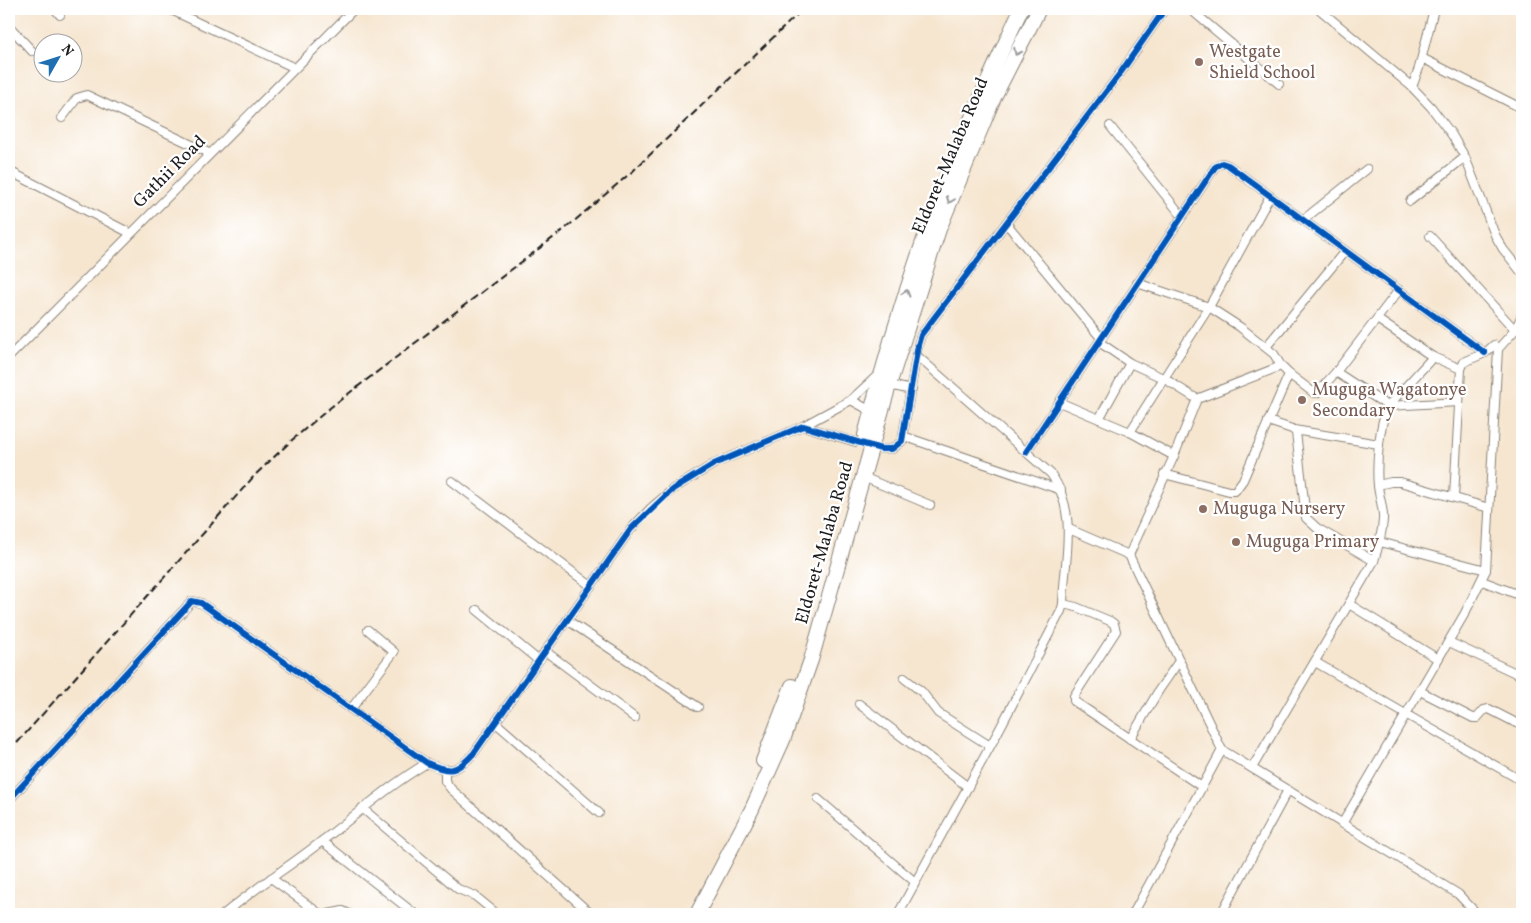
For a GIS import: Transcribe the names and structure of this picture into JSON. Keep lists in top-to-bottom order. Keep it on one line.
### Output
{"streets":{"highway":["Eldoret-Malaba Road"],"street":["Gathii Road"]},"places":["Westgate Shield School","Muguga Wagatonye Secondary","Muguga Nursery","Muguga Primary"],"north":"top right"}
